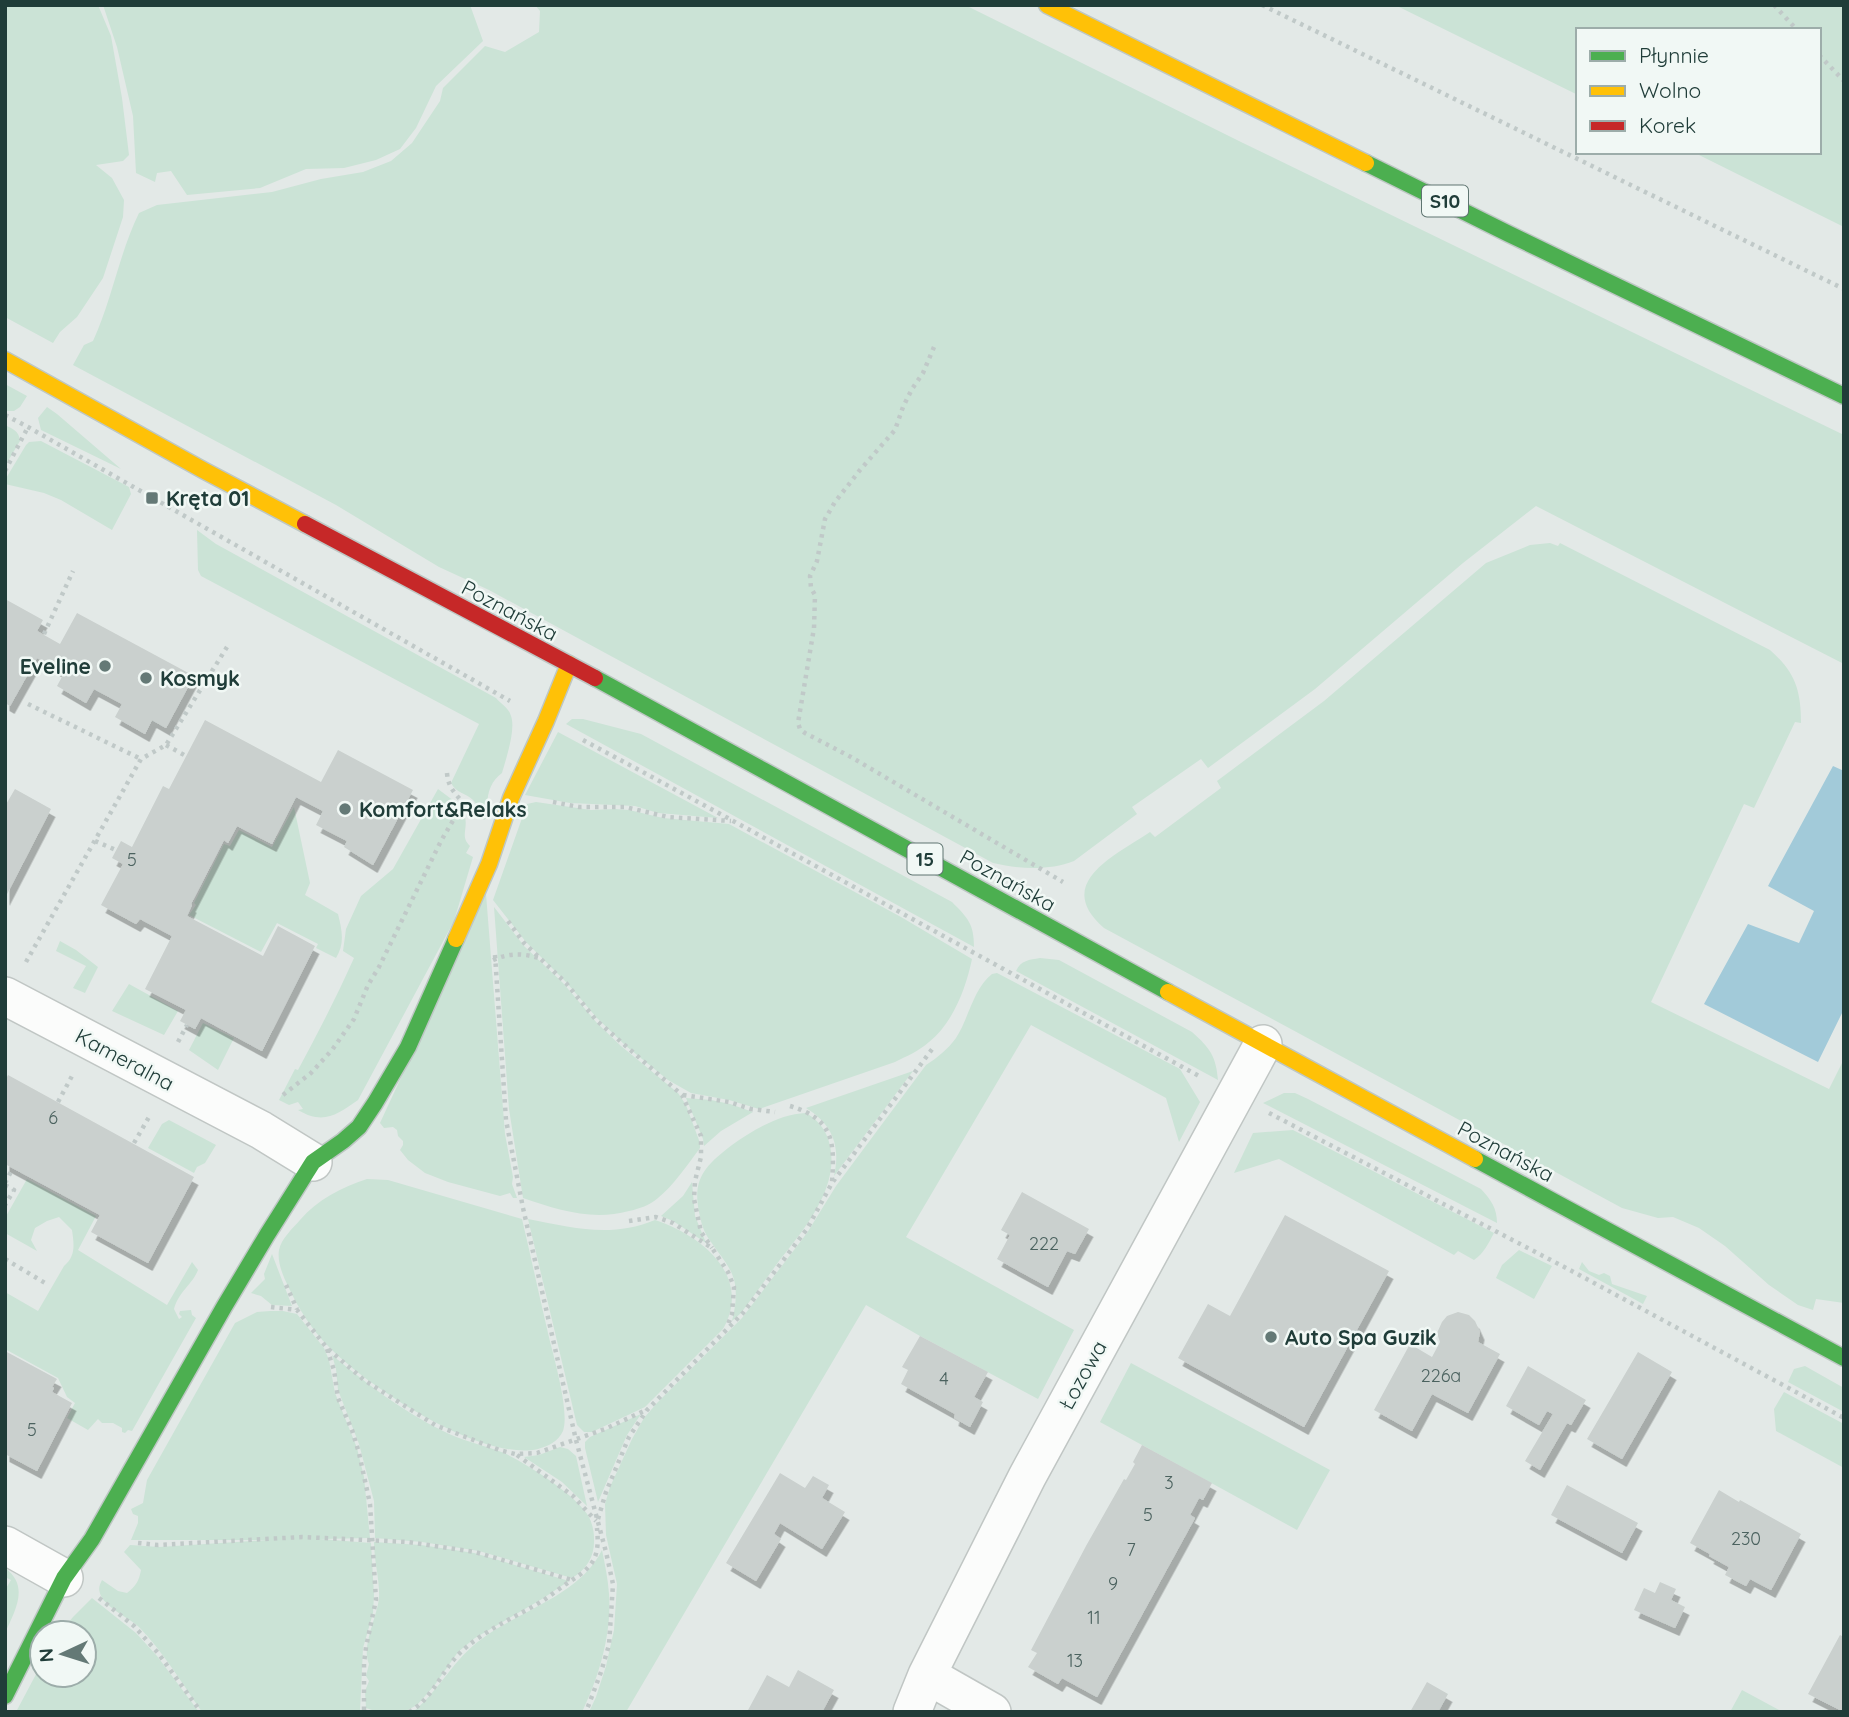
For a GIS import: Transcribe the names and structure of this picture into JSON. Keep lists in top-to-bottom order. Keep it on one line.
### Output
{"streets":{"main road":["S10","Poznańska","15"],"street":["Kameralna","Łozowa"]},"crossings":[["Poznańska","Łozowa"]],"places":{"transit":["Kręta 01"],"other":["Eveline","Kosmyk","Komfort&Relaks","Auto Spa Guzik"]},"house_numbers":["5","6","222","226a","4","5","3","5","230","7","9","11","13"],"legend":["Płynnie","Wolno","Korek"],"north":"left"}
